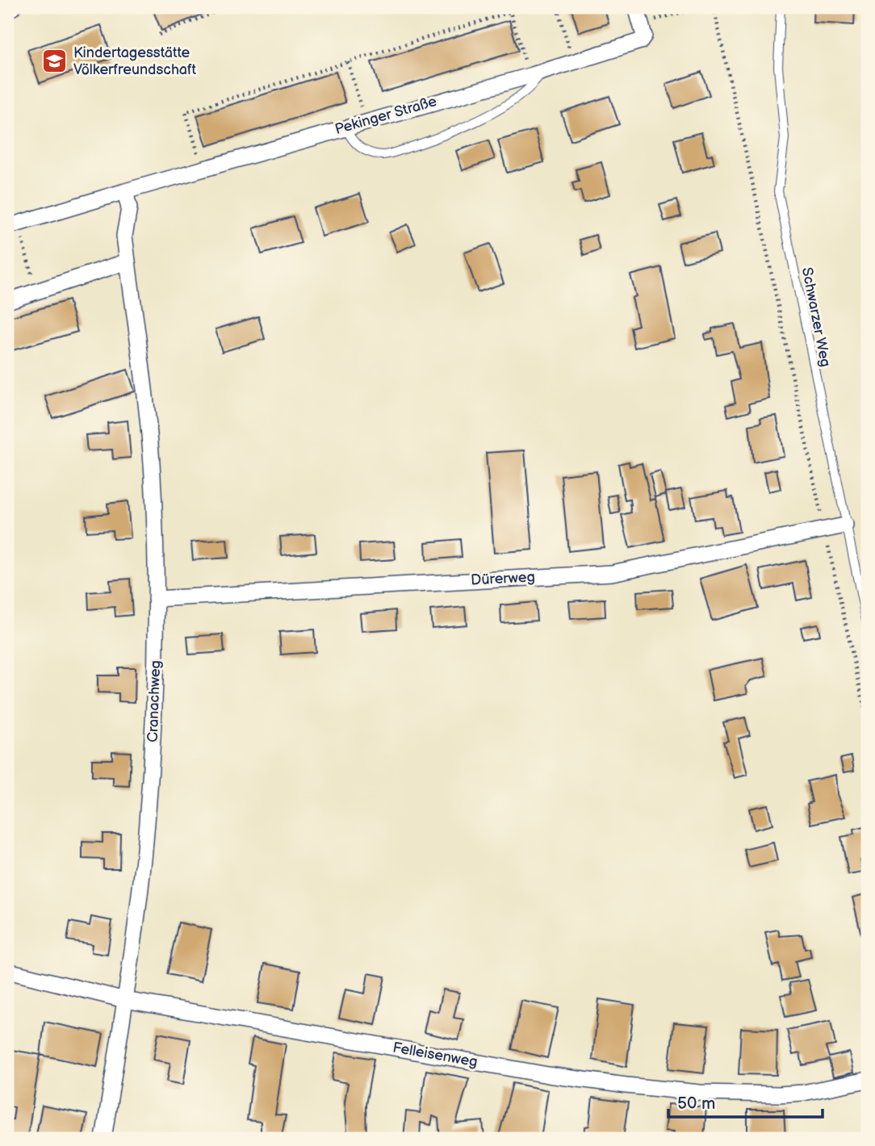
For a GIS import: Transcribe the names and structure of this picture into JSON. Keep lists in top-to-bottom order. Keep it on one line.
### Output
{"streets":{"street":["Pekinger Straße","Dürerweg","Cranachweg","Felleisenweg"],"lane":["Schwarzer Weg"]},"crossings":[["Schwarzer Weg","Dürerweg"],["Dürerweg","Cranachweg"],["Cranachweg","Felleisenweg"]],"places":{"school or university":["Kindertagesstätte Völkerfreundschaft"]},"scale_bar":"50 m"}
